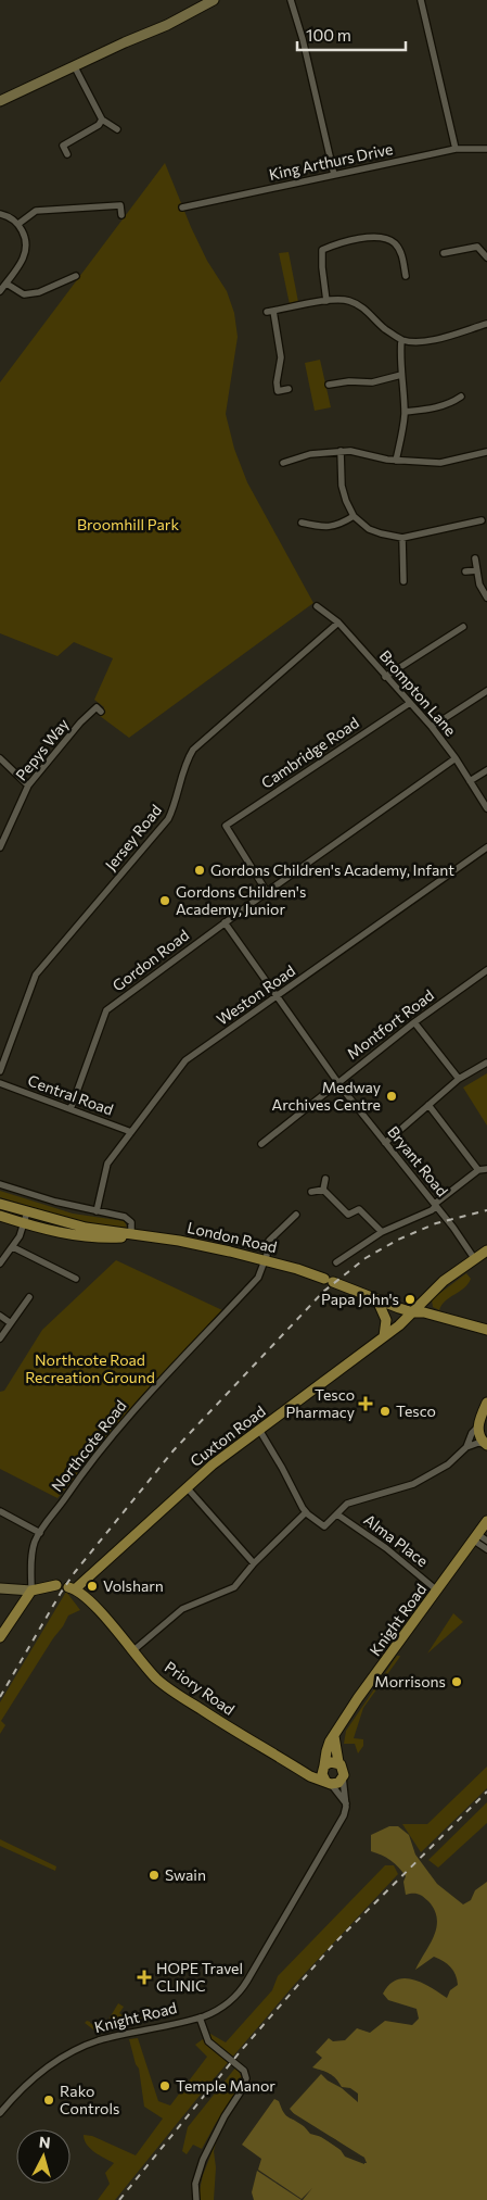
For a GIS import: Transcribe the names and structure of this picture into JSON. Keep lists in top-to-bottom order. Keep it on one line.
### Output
{"streets":{"main road":["London Road","Cuxton Road","Knight Road","Priory Road"],"street":["King Arthurs Drive","Brompton Lane","Pepys Way","Cambridge Road","Jersey Road","Gordon Road","Weston Road","Montfort Road","Central Road","Bryant Road","Northcote Road","Alma Place"]},"crossings":[["Brompton Lane","Cambridge Road"],["Brompton Lane","Jersey Road"],["Brompton Lane","Gordon Road"],["Cambridge Road","Gordon Road"],["Gordon Road","Central Road"],["Gordon Road","Bryant Road"],["Weston Road","Central Road"],["Weston Road","Bryant Road"],["Montfort Road","Bryant Road"],["Bryant Road","Cuxton Road"],["London Road","Cuxton Road"],["London Road","Northcote Road"],["Cuxton Road","Priory Road"],["Alma Place","Knight Road"],["Knight Road","Priory Road"]],"parks":["Broomhill Park","Northcote Road Recreation Ground"],"places":{"other":["Gordons Children's Academy, Infant","Gordons Children's Academy, Junior","Medway Archives Centre","Papa John's","Tesco","Volsharn","Morrisons","Swain","Temple Manor","Rako Controls"],"health":["Tesco Pharmacy","HOPE Travel CLINIC"]},"scale_bar":"100 m","north":"top"}
